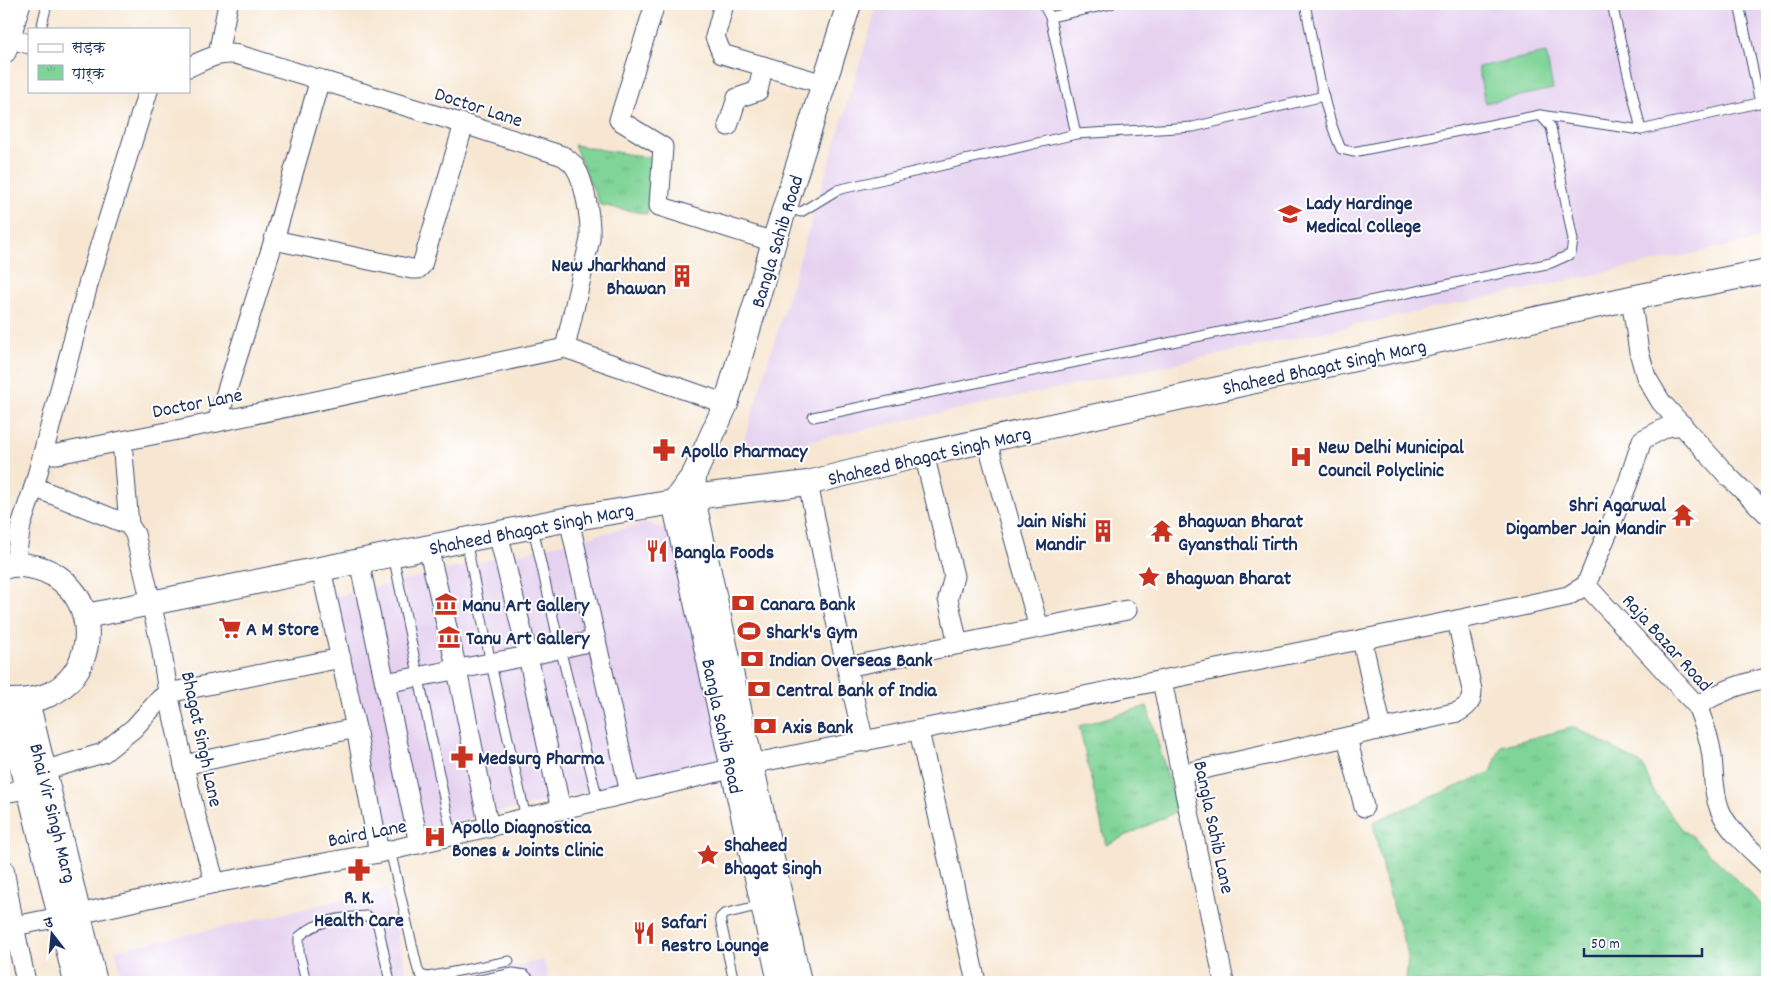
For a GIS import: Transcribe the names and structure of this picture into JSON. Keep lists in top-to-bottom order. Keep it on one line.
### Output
{"streets":{"street":["Doctor Lane","Bangla Sahib Road","Shaheed Bhagat Singh Marg","Raja Bazar Road","Bhagat Singh Lane","Bhai Vir Singh Marg","Bangla Sahib Lane","Baird Lane"]},"crossings":[["Bangla Sahib Road","Shaheed Bhagat Singh Marg"],["Bangla Sahib Road","Baird Lane"],["Shaheed Bhagat Singh Marg","Bhagat Singh Lane"],["Raja Bazar Road","Baird Lane"],["Bhagat Singh Lane","Baird Lane"],["Bhai Vir Singh Marg","Baird Lane"],["Bangla Sahib Lane","Baird Lane"]],"places":{"school or university":["Lady Hardinge Medical College"],"building":["New Jharkhand Bhawan","Jain Nishi Mandir"],"pharmacy":["Apollo Pharmacy","Medsurg Pharma","R. K. Health Care"],"hospital":["New Delhi Municipal Council Polyclinic","Apollo Diagnostica Bones & Joints Clinic"],"temple":["Shri Agarwal Digamber Jain Mandir","Bhagwan Bharat Gyansthali Tirth"],"restaurant":["Bangla Foods","Safari Restro Lounge"],"place":["Bhagwan Bharat","Shaheed Bhagat Singh"],"bank":["Canara Bank","Indian Overseas Bank","Central Bank of India","Axis Bank"],"museum":["Manu Art Gallery","Tanu Art Gallery"],"supermarket":["A M Store"],"sports":["Shark's Gym"]},"legend":["सड़क","पार्क"],"scale_bar":"50 m","north":"top"}
